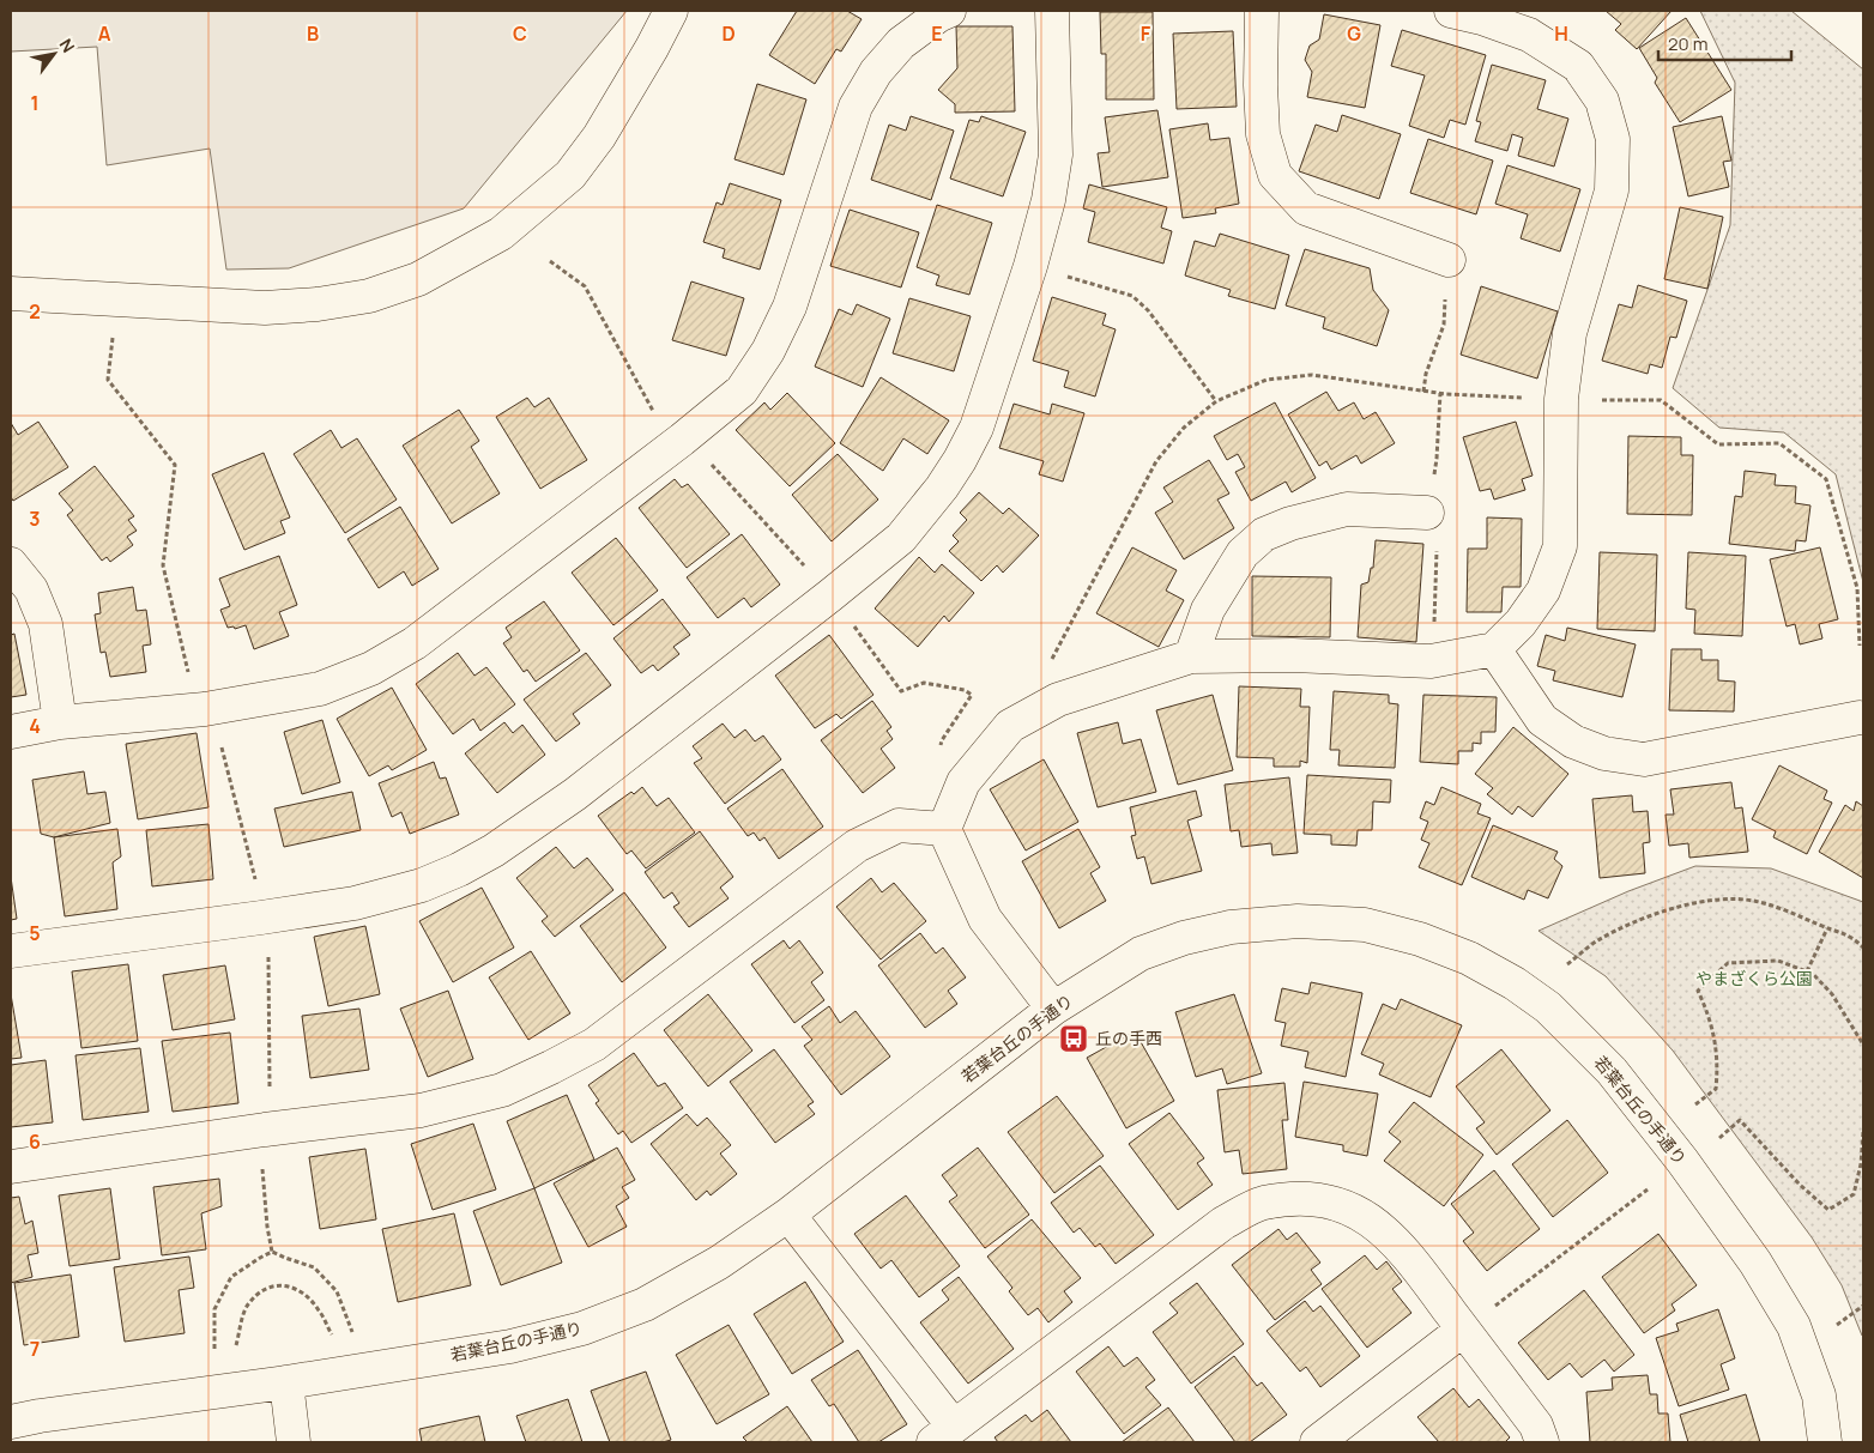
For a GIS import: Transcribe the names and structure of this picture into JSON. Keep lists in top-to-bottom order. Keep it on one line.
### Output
{"streets":{"street":["若葉台丘の手通り"]},"parks":["やまざくら公園"],"places":{"bus stop":["丘の手西"]},"scale_bar":"20 m","north":"top right","grid":{"columns":["A","B","C","D","E","F","G","H"],"rows":["1","2","3","4","5","6","7"]}}
